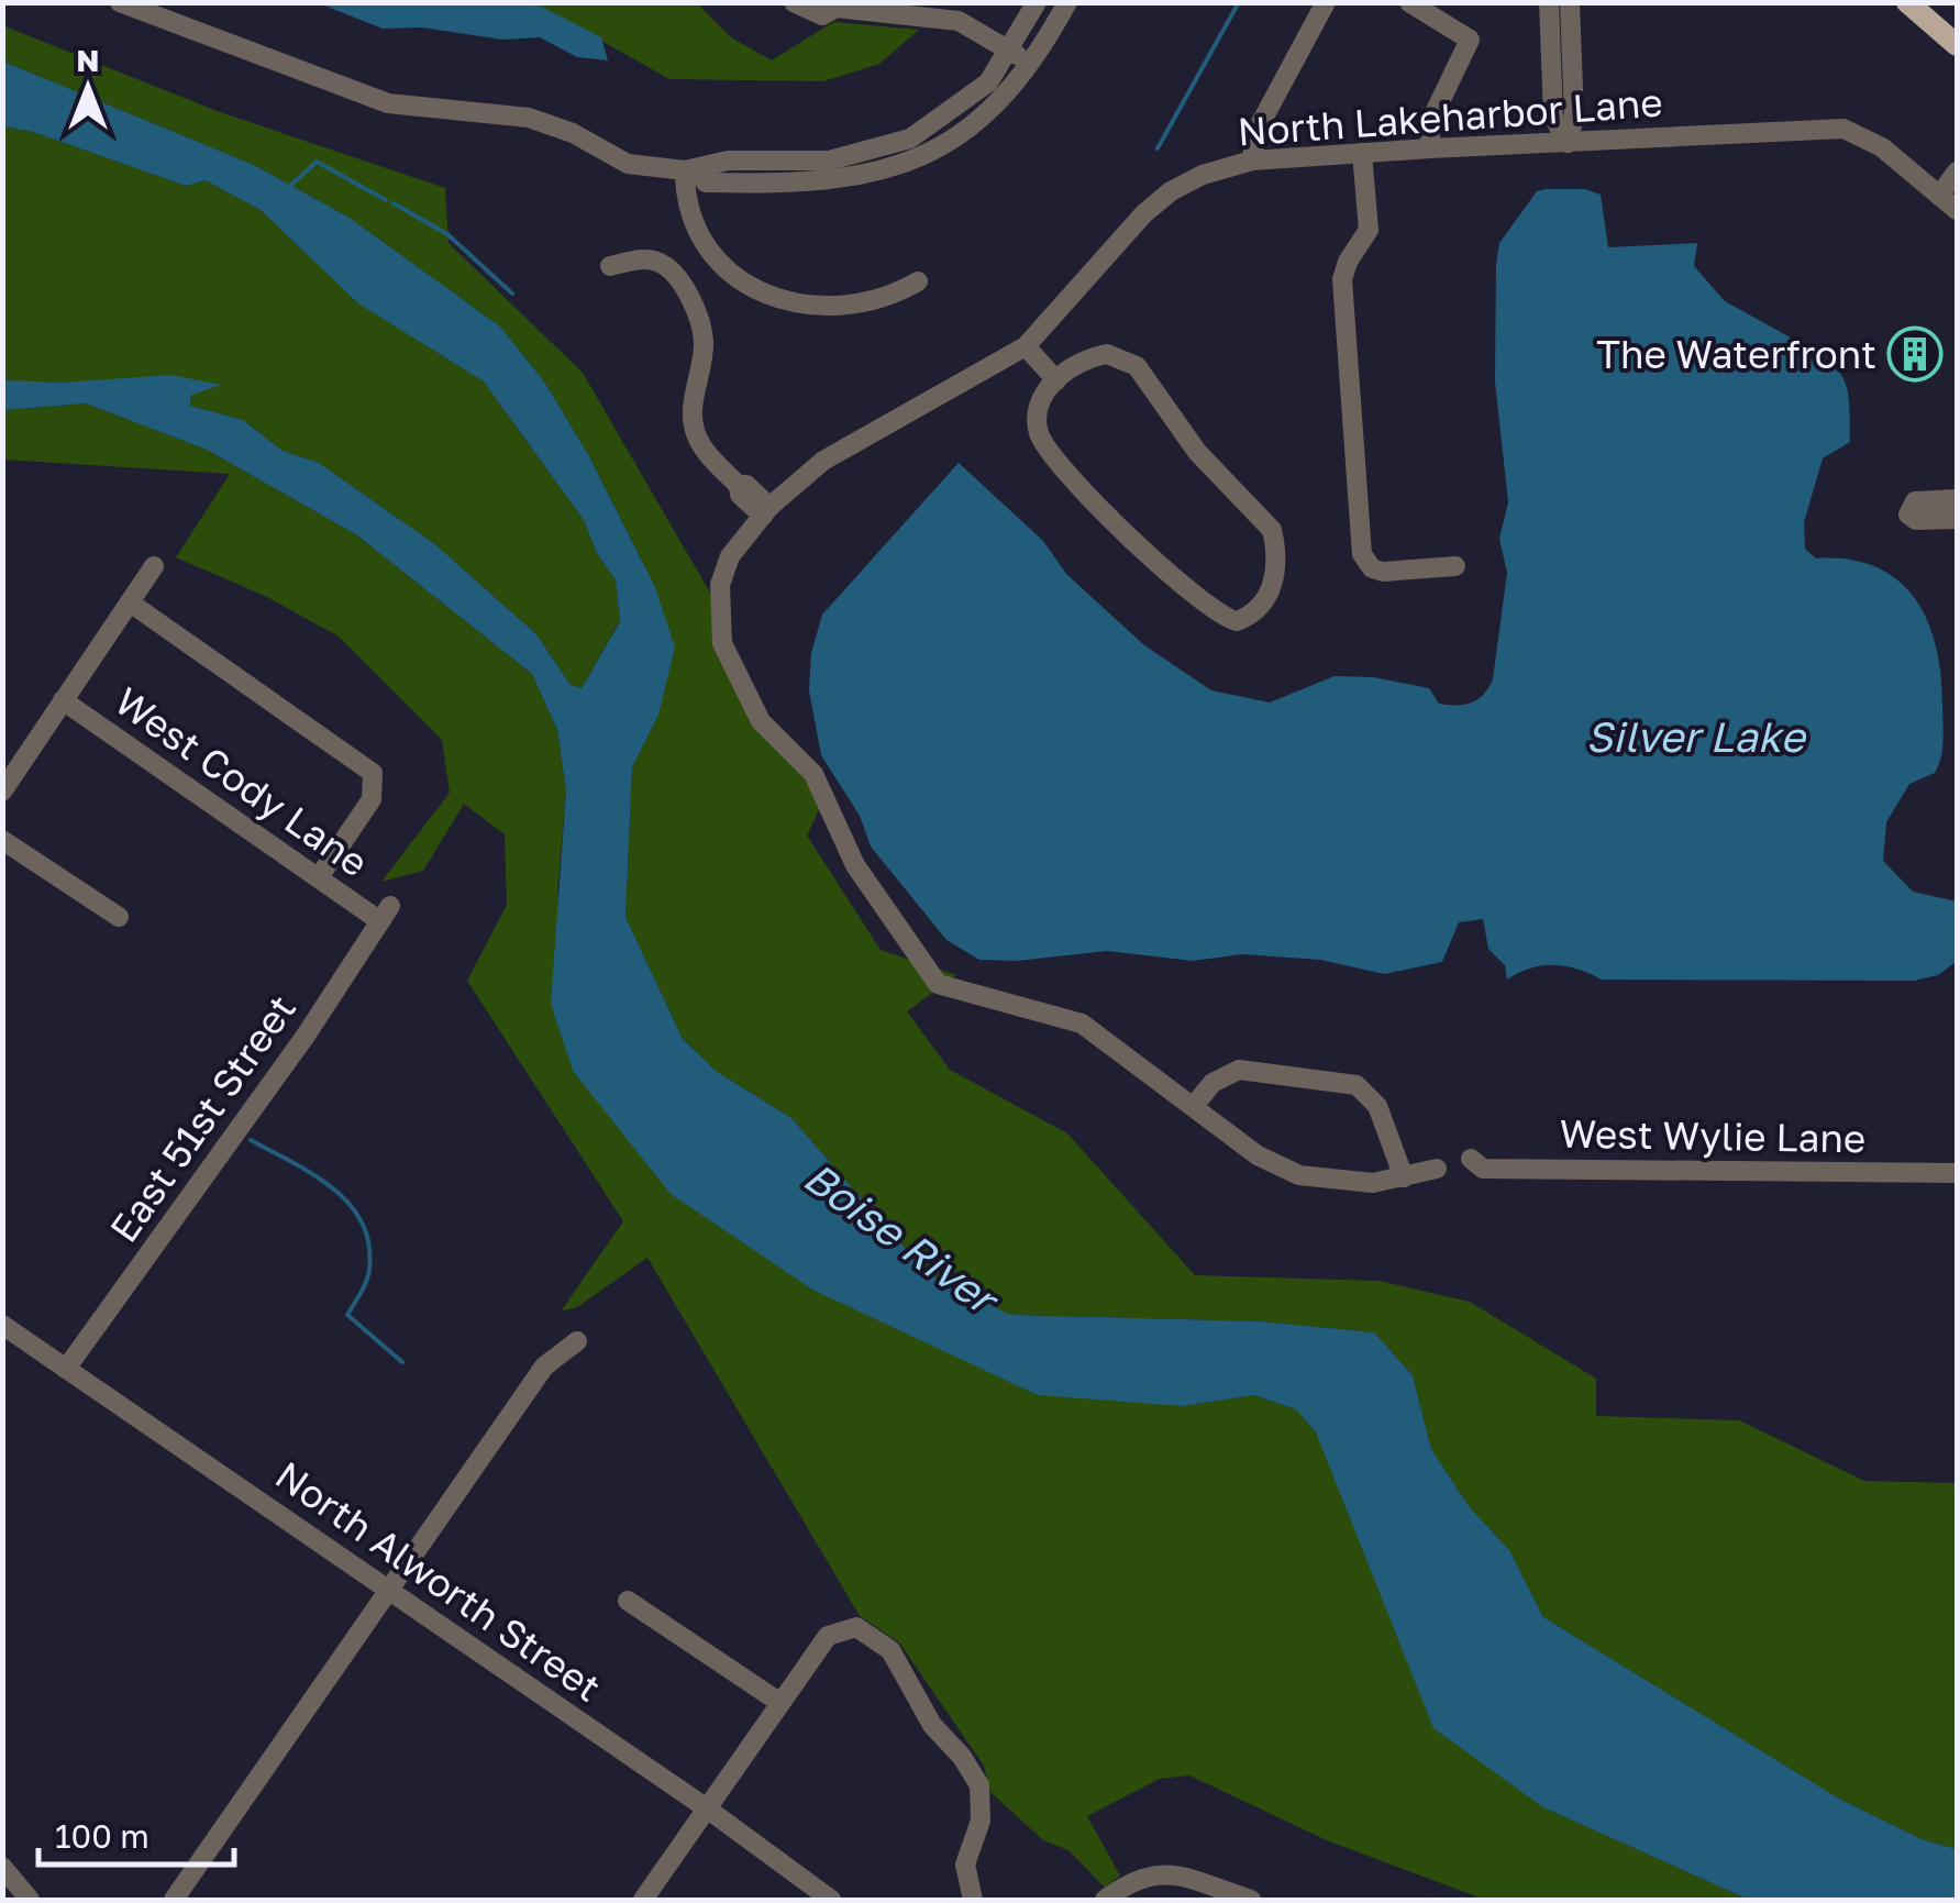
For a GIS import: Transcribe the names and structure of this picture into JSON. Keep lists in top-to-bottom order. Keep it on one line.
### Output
{"streets":{"street":["North Lakeharbor Lane","West Cody Lane","East 51st Street","West Wylie Lane","North Alworth Street"]},"crossings":[["West Cody Lane","East 51st Street"],["East 51st Street","North Alworth Street"]],"water":["Silver Lake","Boise River"],"places":{"building":["The Waterfront"]},"scale_bar":"100 m","north":"top"}
